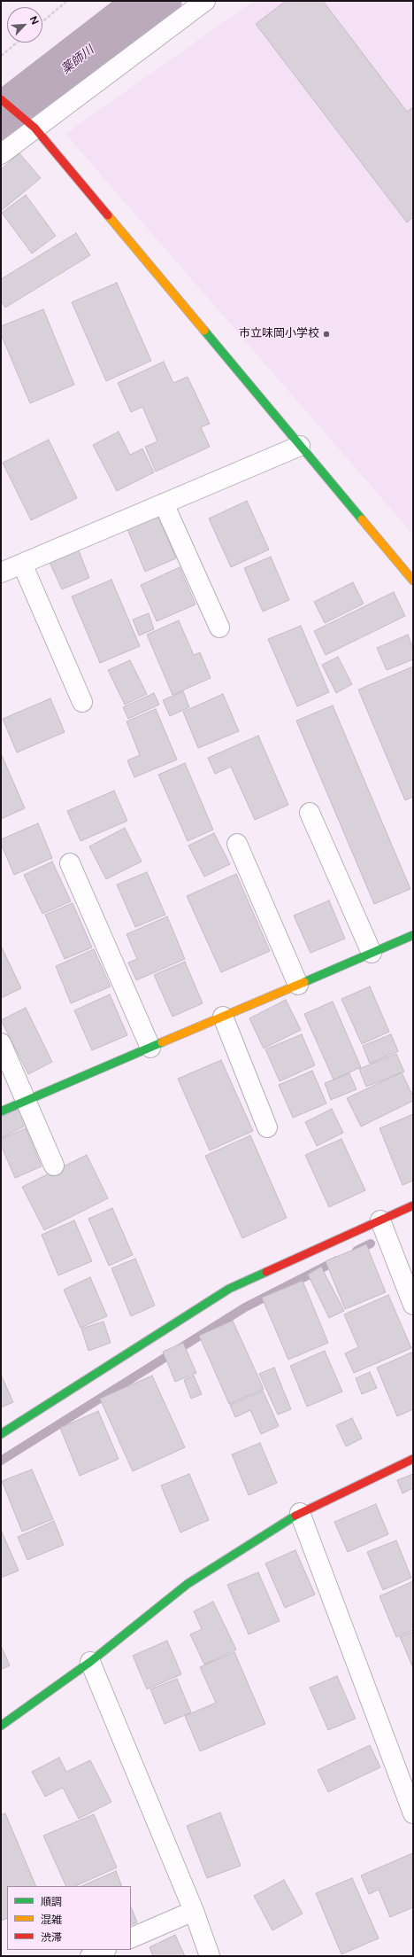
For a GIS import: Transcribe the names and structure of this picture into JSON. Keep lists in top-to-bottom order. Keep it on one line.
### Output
{"water":["薬師川"],"places":["市立味岡小学校"],"legend":["順調","混雑","渋滞"],"north":"top right"}
